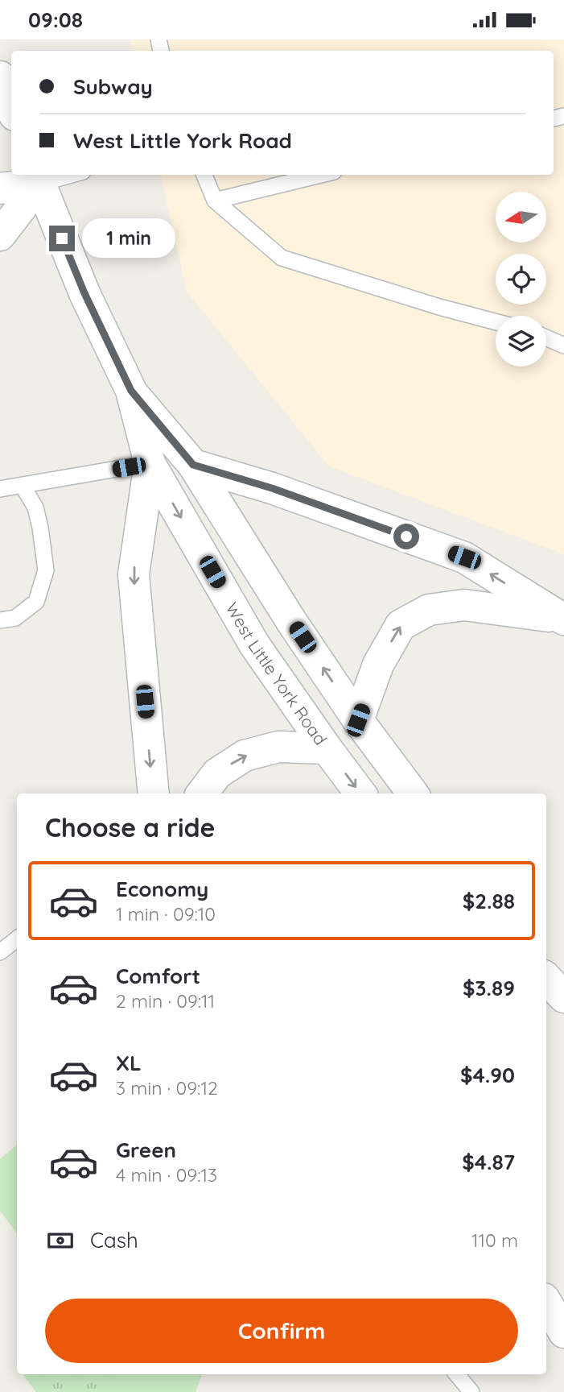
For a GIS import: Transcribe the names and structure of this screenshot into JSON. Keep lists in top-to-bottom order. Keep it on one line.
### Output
{"streets":{"main road":["West Little York Road"]},"north":"left","page":{"status":"09:08","banner":["Subway","West Little York Road"],"bubble":"1 min","heading":"Choose a ride","list":[{"name":"Economy","note":"1 min · 09:10","value":"$2.88"},{"name":"Comfort","note":"2 min · 09:11","value":"$3.89"},{"name":"XL","note":"3 min · 09:12","value":"$4.90"},{"name":"Green","note":"4 min · 09:13","value":"$4.87"}],"pay":["Cash","110 m"],"buttons":"Confirm"}}
